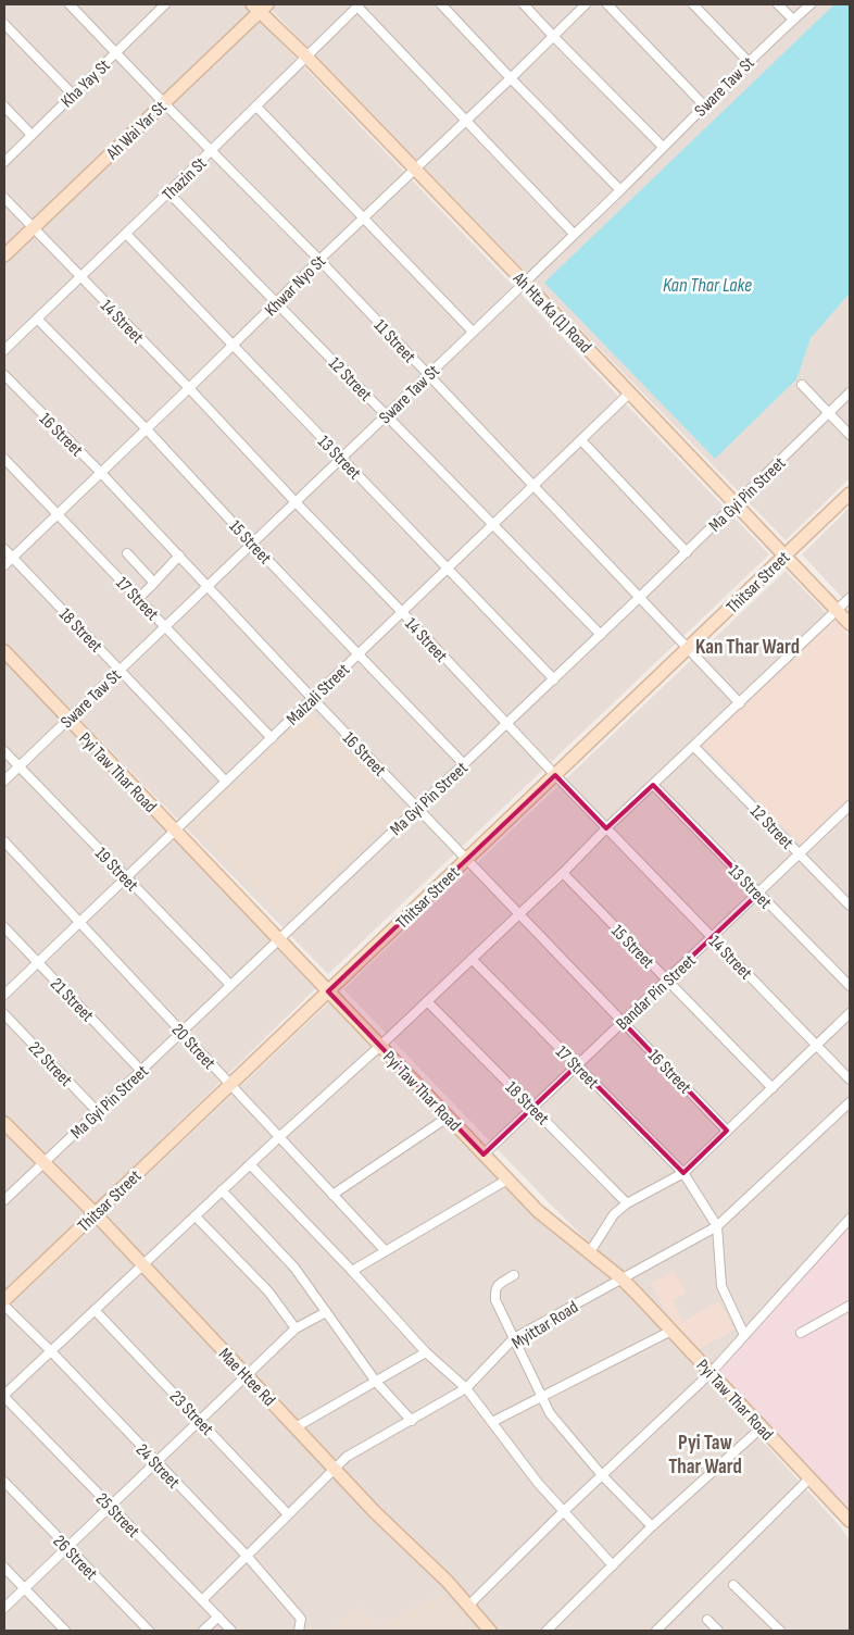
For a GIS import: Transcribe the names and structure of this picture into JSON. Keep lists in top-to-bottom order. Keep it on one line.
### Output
{"streets":{"street":["Kha Yay St","Sware Taw St","Ah Wai Yar St","Thazin St","Khwar Nyo St","Ah Hta Ka (1) Road","14 Street","11 Street","12 Street","16 Street","13 Street","Ma Gyi Pin Street","15 Street","Thitsar Street","17 Street","18 Street","Malzali Street","Pyi Taw Thar Road","19 Street","Bandar Pin Street","21 Street","20 Street","22 Street","Myittar Road","Mae Htee Rd","23 Street","24 Street","25 Street","26 Street"]},"crossings":[["Kha Yay St","11 Street"],["Sware Taw St","Ah Hta Ka (1) Road"],["Sware Taw St","14 Street"],["Sware Taw St","11 Street"],["Sware Taw St","12 Street"],["Sware Taw St","16 Street"],["Sware Taw St","13 Street"],["Sware Taw St","15 Street"],["Sware Taw St","17 Street"],["Sware Taw St","18 Street"],["Sware Taw St","Pyi Taw Thar Road"],["Sware Taw St","19 Street"],["Ah Wai Yar St","Ah Hta Ka (1) Road"],["Ah Wai Yar St","14 Street"],["Ah Wai Yar St","11 Street"],["Thazin St","Ah Hta Ka (1) Road"],["Thazin St","14 Street"],["Thazin St","11 Street"],["Thazin St","12 Street"],["Thazin St","13 Street"],["Thazin St","15 Street"],["Khwar Nyo St","Ah Hta Ka (1) Road"],["Khwar Nyo St","14 Street"],["Khwar Nyo St","11 Street"],["Khwar Nyo St","12 Street"],["Khwar Nyo St","16 Street"],["Khwar Nyo St","13 Street"],["Khwar Nyo St","15 Street"],["Khwar Nyo St","17 Street"],["Khwar Nyo St","18 Street"],["Ah Hta Ka (1) Road","Ma Gyi Pin Street"],["Ah Hta Ka (1) Road","Thitsar Street"],["Ah Hta Ka (1) Road","Malzali Street"],["14 Street","Ma Gyi Pin Street"],["14 Street","Thitsar Street"],["14 Street","Malzali Street"],["14 Street","Bandar Pin Street"],["11 Street","Ma Gyi Pin Street"],["11 Street","Thitsar Street"],["11 Street","Malzali Street"],["12 Street","Ma Gyi Pin Street"],["12 Street","Malzali Street"],["12 Street","Bandar Pin Street"],["16 Street","Ma Gyi Pin Street"],["16 Street","Thitsar Street"],["16 Street","Malzali Street"],["16 Street","Bandar Pin Street"],["13 Street","Ma Gyi Pin Street"],["13 Street","Malzali Street"],["13 Street","Bandar Pin Street"],["Ma Gyi Pin Street","15 Street"],["Ma Gyi Pin Street","Pyi Taw Thar Road"],["Ma Gyi Pin Street","19 Street"],["Ma Gyi Pin Street","21 Street"],["Ma Gyi Pin Street","20 Street"],["Ma Gyi Pin Street","22 Street"],["Ma Gyi Pin Street","Mae Htee Rd"],["15 Street","Malzali Street"],["15 Street","Bandar Pin Street"],["Thitsar Street","Pyi Taw Thar Road"],["Thitsar Street","20 Street"],["Thitsar Street","Mae Htee Rd"],["17 Street","Malzali Street"],["17 Street","Bandar Pin Street"],["17 Street","Myittar Road"],["18 Street","Malzali Street"],["18 Street","Bandar Pin Street"],["Malzali Street","Pyi Taw Thar Road"],["Malzali Street","19 Street"],["Malzali Street","21 Street"],["Malzali Street","20 Street"],["Pyi Taw Thar Road","Bandar Pin Street"],["Pyi Taw Thar Road","Myittar Road"],["Myittar Road","Mae Htee Rd"],["Myittar Road","23 Street"],["Myittar Road","24 Street"],["Myittar Road","25 Street"]],"districts":["Kan Thar Ward","Pyi Taw Thar Ward"],"water":["Kan Thar Lake"]}
